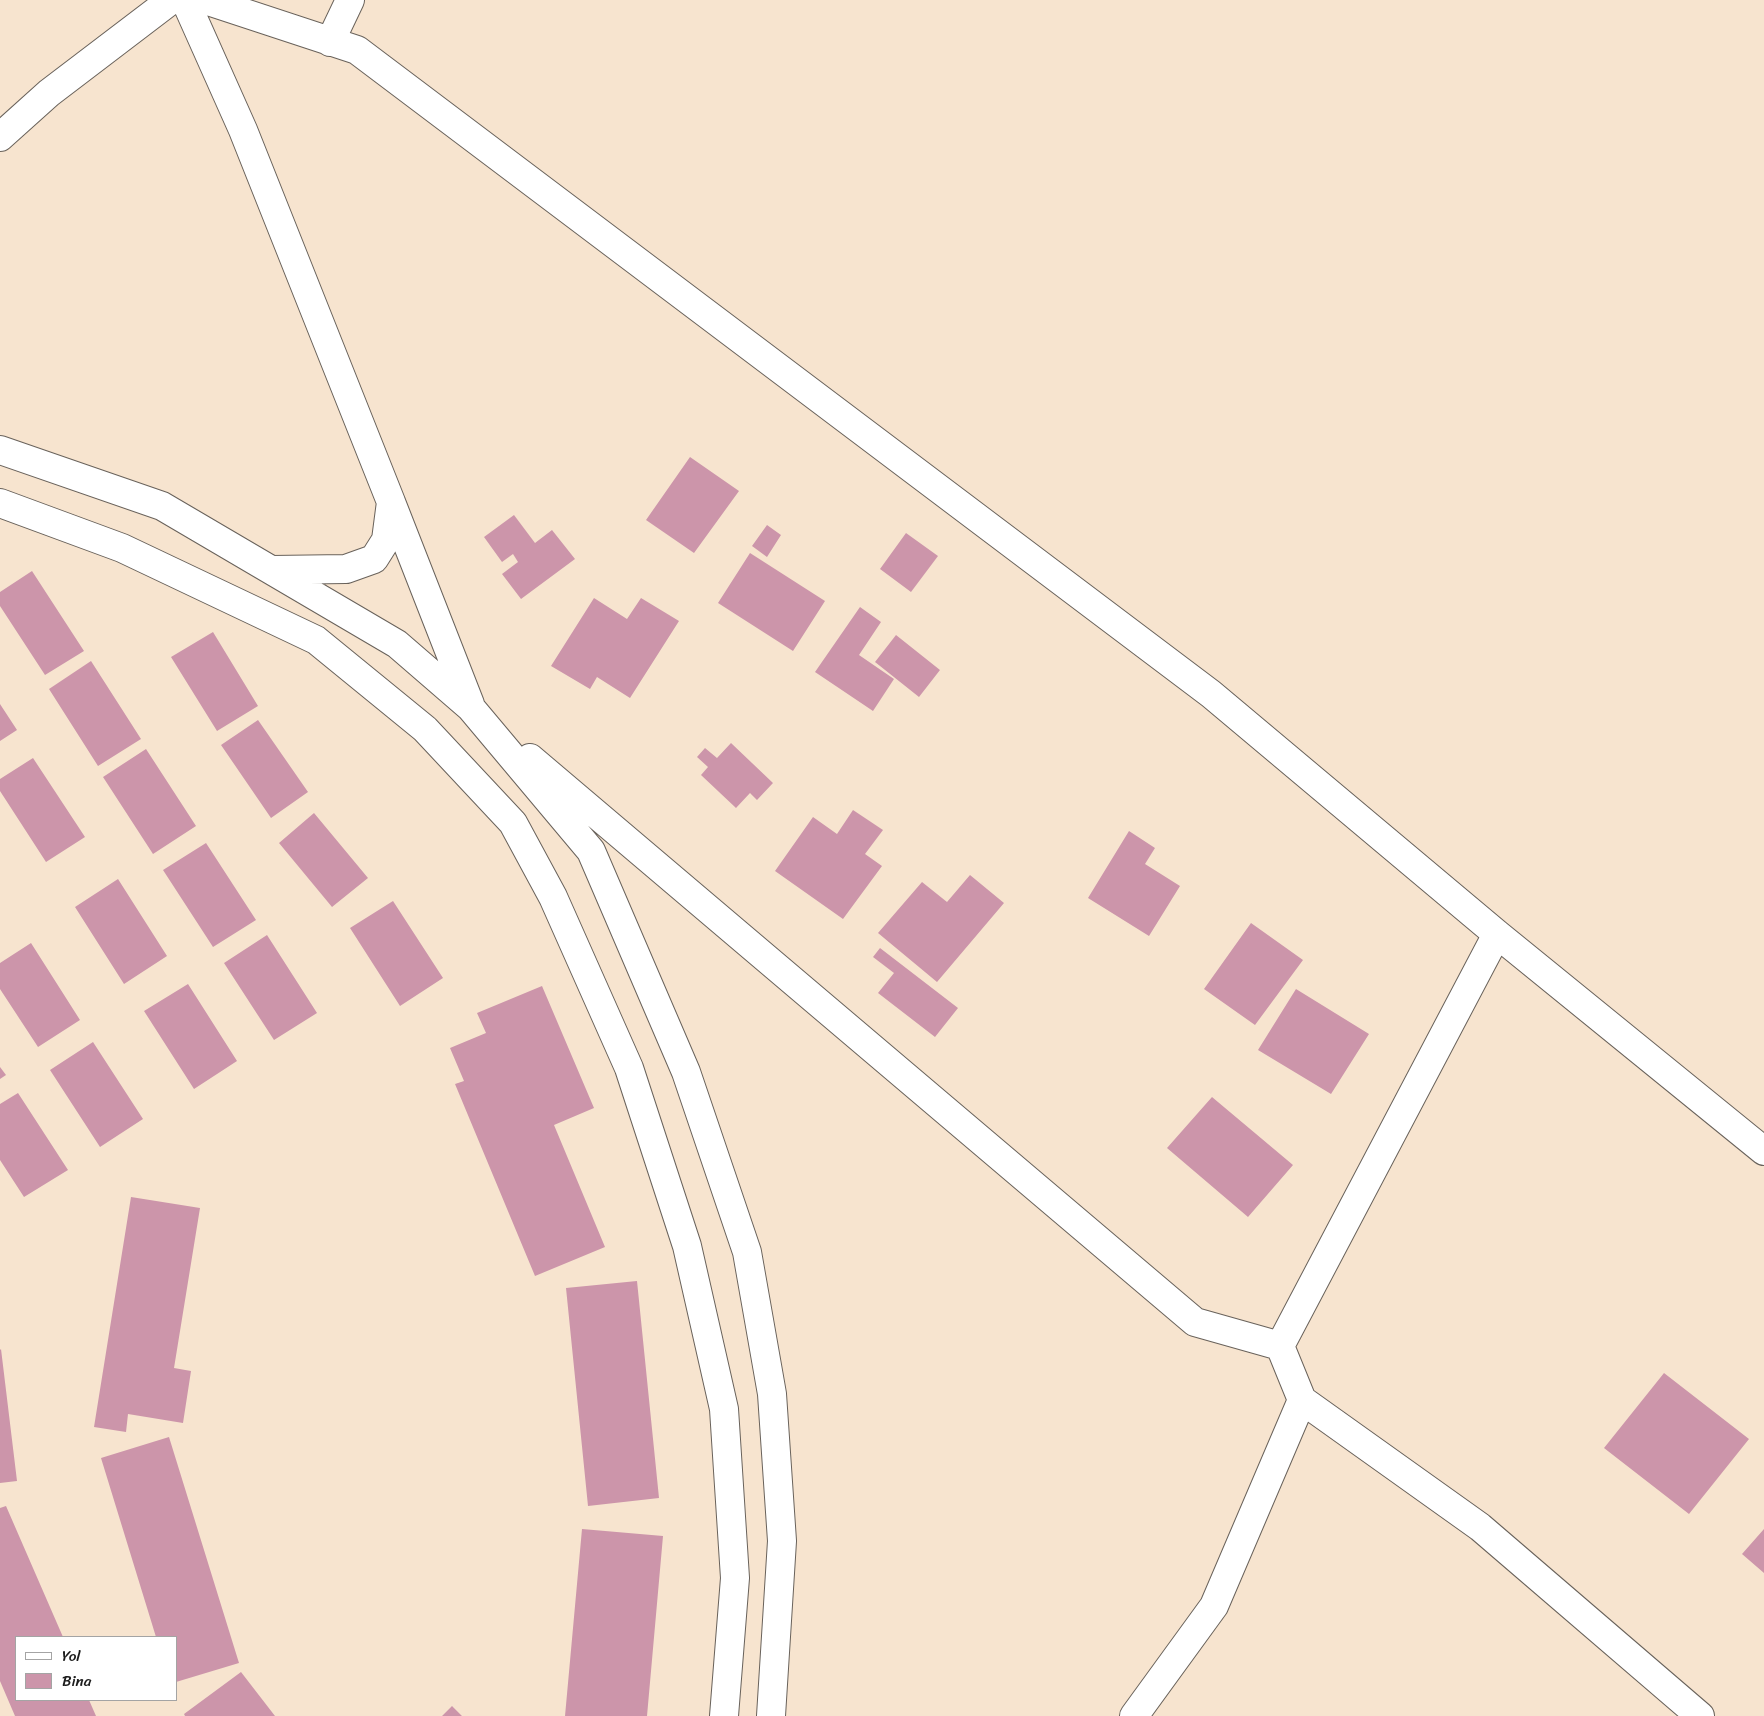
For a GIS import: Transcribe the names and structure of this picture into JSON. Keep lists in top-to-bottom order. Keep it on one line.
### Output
{"legend":["Yol","Bina"]}
